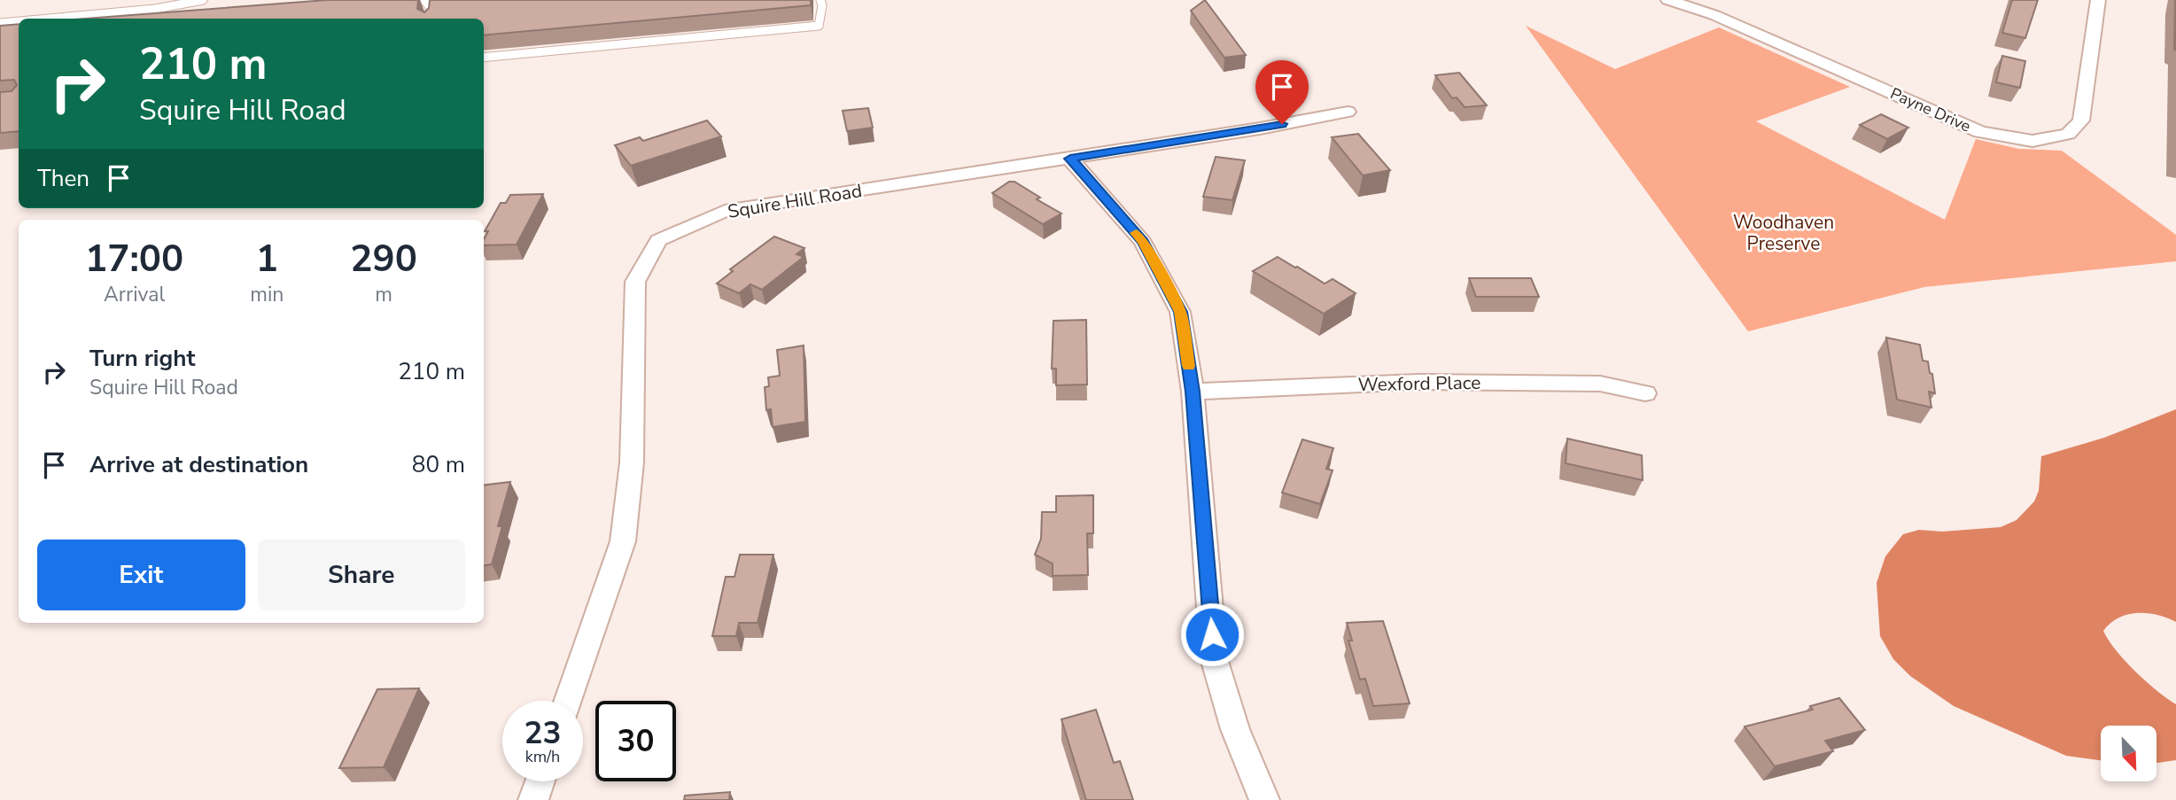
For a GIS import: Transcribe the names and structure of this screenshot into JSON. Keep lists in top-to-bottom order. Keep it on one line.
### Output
{"streets":{"street":["Payne Drive","Squire Hill Road","Wexford Place"]},"parks":["Woodhaven Preserve"],"north":"bottom right","page":{"turn":["210 m","Squire Hill Road"],"then":"Then","eta":["17:00","Arrival","1","min","290","m"],"list":[{"name":"Turn right","note":"Squire Hill Road","value":"210 m"},{"name":"Arrive at destination","value":"80 m"}],"buttons":["Exit","Share"],"speed":"23 km/h","limit":"30"}}
